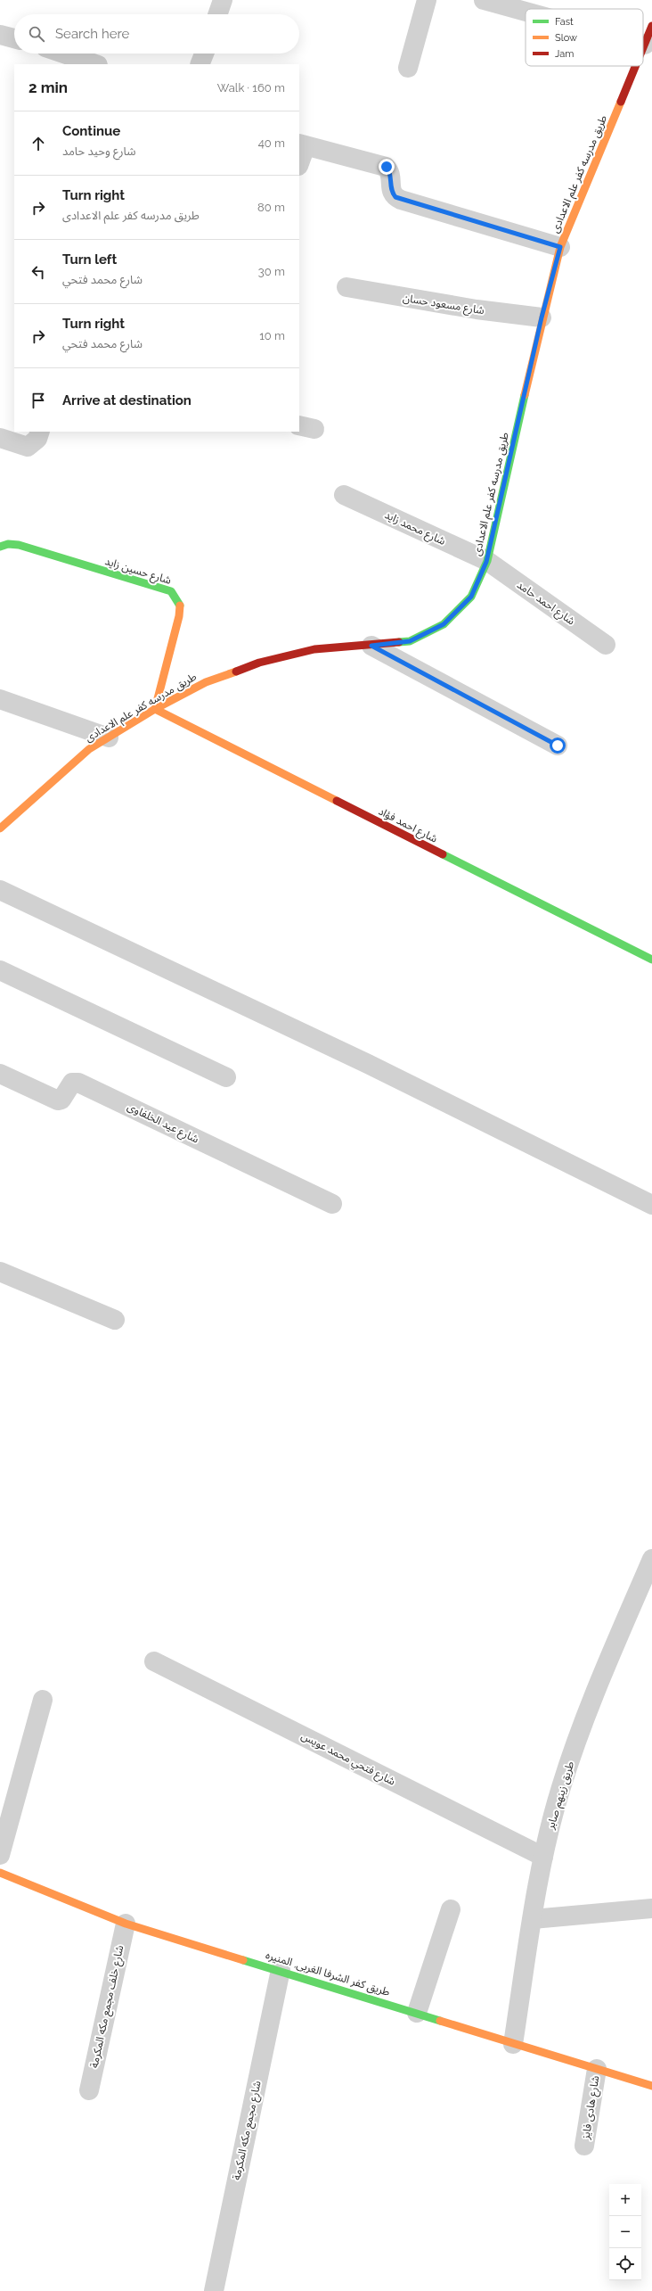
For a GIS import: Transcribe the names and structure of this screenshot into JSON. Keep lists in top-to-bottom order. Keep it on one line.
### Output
{"streets":{"street":["طريق مدرسه كفر علم الاعدادى","شارع مسعود حسان","شارع محمد زايد","شارع حسين زايد","شارع احمد حامد","شارع احمد فؤاد","شارع عيد الخلفاوى","شارع فتحي محمد عويس","طريق زينهم صابر","طريق كفر الشرفا الغربى, المنيره","شارع خلف مجمع مكه المكرمة","شارع هادى فايز","شارع مجمع مكه المكرمة"]},"crossings":[["طريق مدرسه كفر علم الاعدادى","شارع مسعود حسان"],["طريق مدرسه كفر علم الاعدادى","شارع محمد زايد"],["طريق مدرسه كفر علم الاعدادى","شارع حسين زايد"],["طريق مدرسه كفر علم الاعدادى","شارع احمد حامد"],["طريق مدرسه كفر علم الاعدادى","شارع احمد فؤاد"],["شارع محمد زايد","شارع احمد حامد"],["شارع حسين زايد","شارع احمد فؤاد"],["شارع فتحي محمد عويس","طريق زينهم صابر"],["طريق زينهم صابر","طريق كفر الشرفا الغربى, المنيره"],["طريق كفر الشرفا الغربى, المنيره","شارع خلف مجمع مكه المكرمة"],["طريق كفر الشرفا الغربى, المنيره","شارع هادى فايز"],["طريق كفر الشرفا الغربى, المنيره","شارع مجمع مكه المكرمة"]],"legend":["Fast","Slow","Jam"],"page":{"search":"Search here","heading":["2 min","Walk · 160 m"],"list":[["Continue","شارع وحيد حامد","40 m"],["Turn right","طريق مدرسه كفر علم الاعدادى","80 m"],["Turn left","شارع محمد فتحي","30 m"],["Turn right","شارع محمد فتحي","10 m"],"Arrive at destination"],"map_buttons":["+","−"]}}
